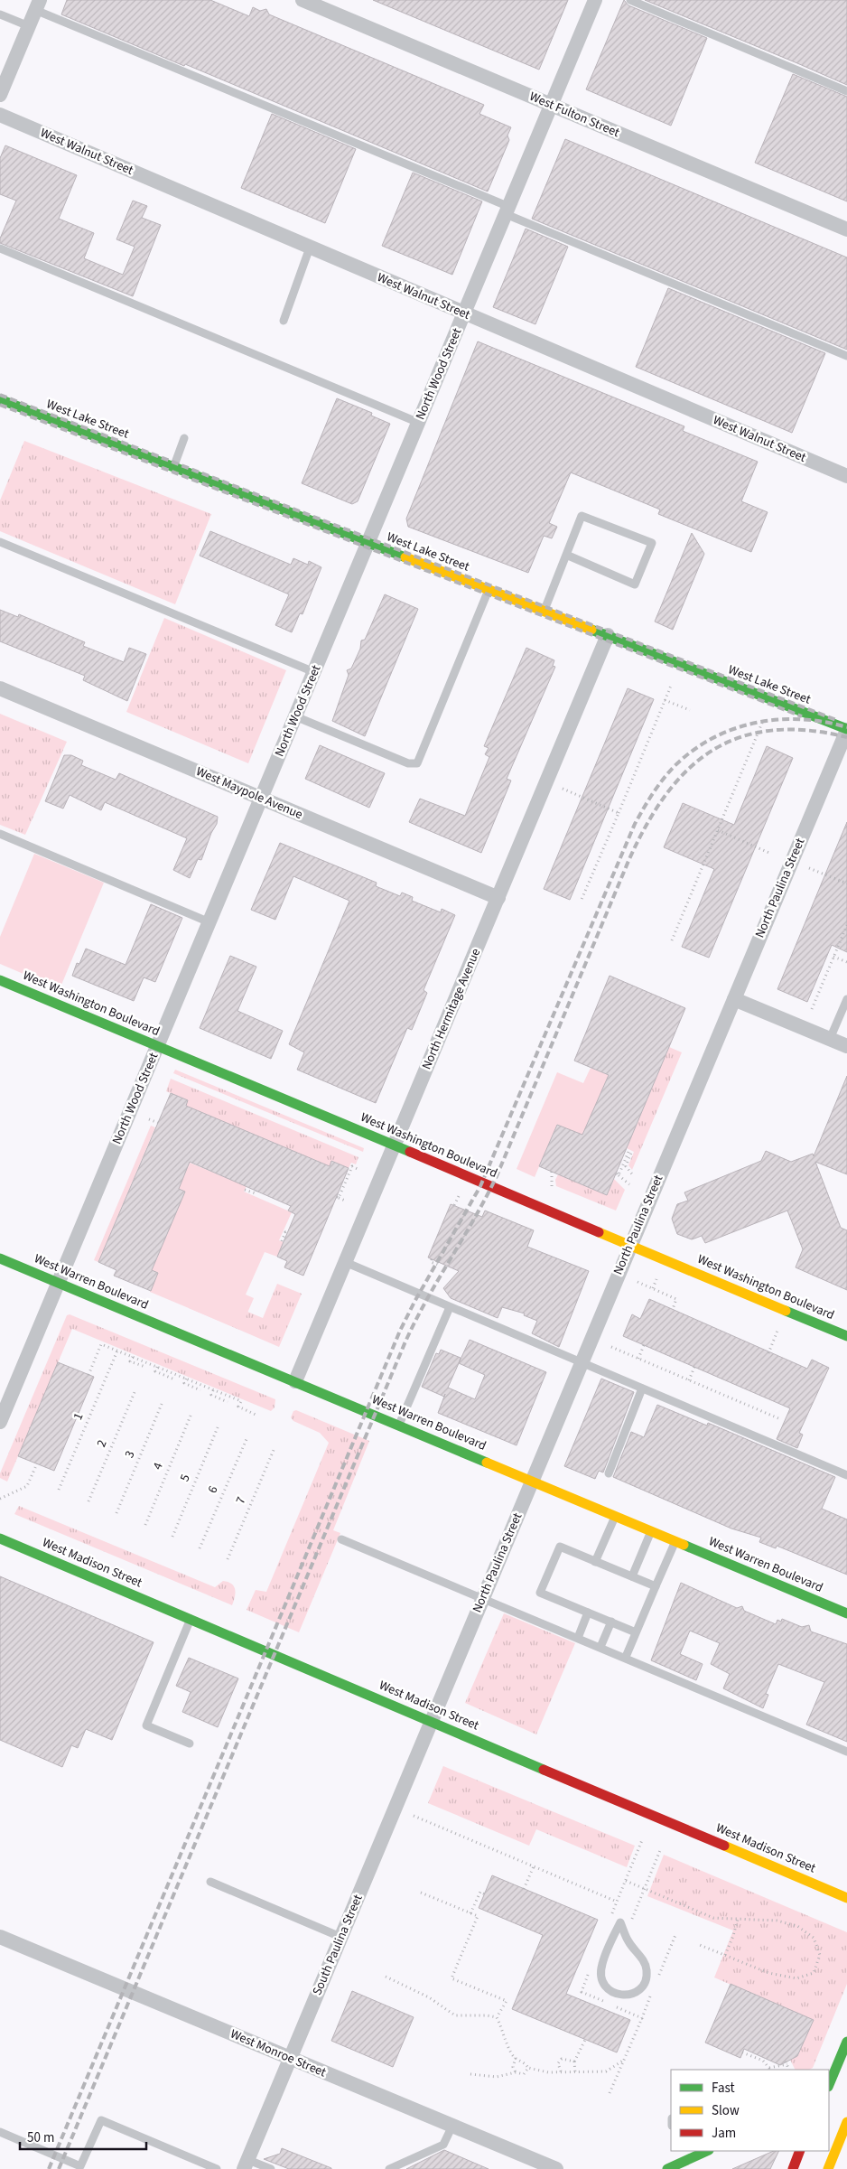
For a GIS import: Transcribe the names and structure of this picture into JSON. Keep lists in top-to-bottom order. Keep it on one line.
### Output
{"streets":{"main road":["West Lake Street","West Washington Boulevard","West Warren Boulevard","West Madison Street"],"street":["West Fulton Street","West Walnut Street","North Wood Street","West Maypole Avenue","North Paulina Street","North Hermitage Avenue","South Paulina Street","West Monroe Street"],"path":["1","2","3","4","5","6","7"]},"crossings":[["West Fulton Street","North Wood Street"],["West Walnut Street","North Wood Street"],["North Wood Street","West Lake Street"],["North Wood Street","West Maypole Avenue"],["North Wood Street","West Washington Boulevard"],["North Wood Street","West Warren Boulevard"],["West Lake Street","North Paulina Street"],["West Lake Street","North Hermitage Avenue"],["West Maypole Avenue","North Hermitage Avenue"],["North Paulina Street","West Washington Boulevard"],["North Paulina Street","West Warren Boulevard"],["North Paulina Street","West Madison Street"],["North Paulina Street","South Paulina Street"],["West Washington Boulevard","North Hermitage Avenue"],["North Hermitage Avenue","West Warren Boulevard"],["West Madison Street","South Paulina Street"],["South Paulina Street","West Monroe Street"]],"legend":["Fast","Slow","Jam"],"scale_bar":"50 m"}
